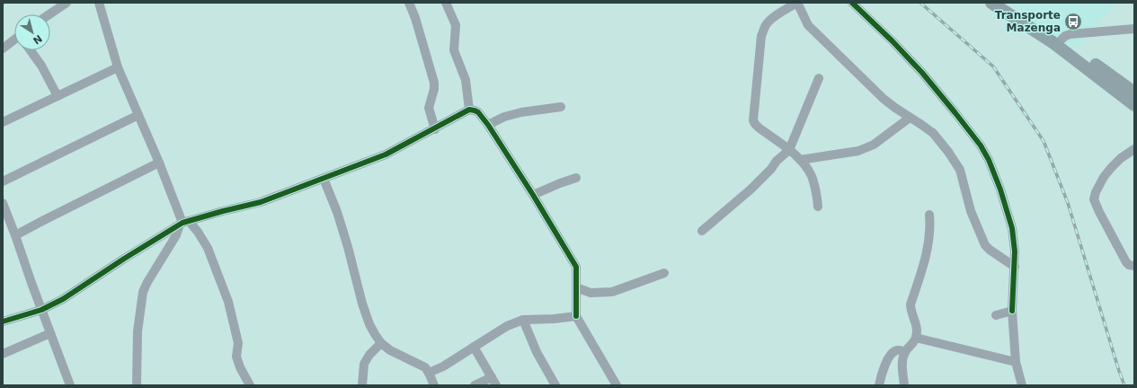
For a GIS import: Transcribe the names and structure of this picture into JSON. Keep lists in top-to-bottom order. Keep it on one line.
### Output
{"places":{"bus stop":["Transporte Mazenga"]},"north":"bottom right"}
